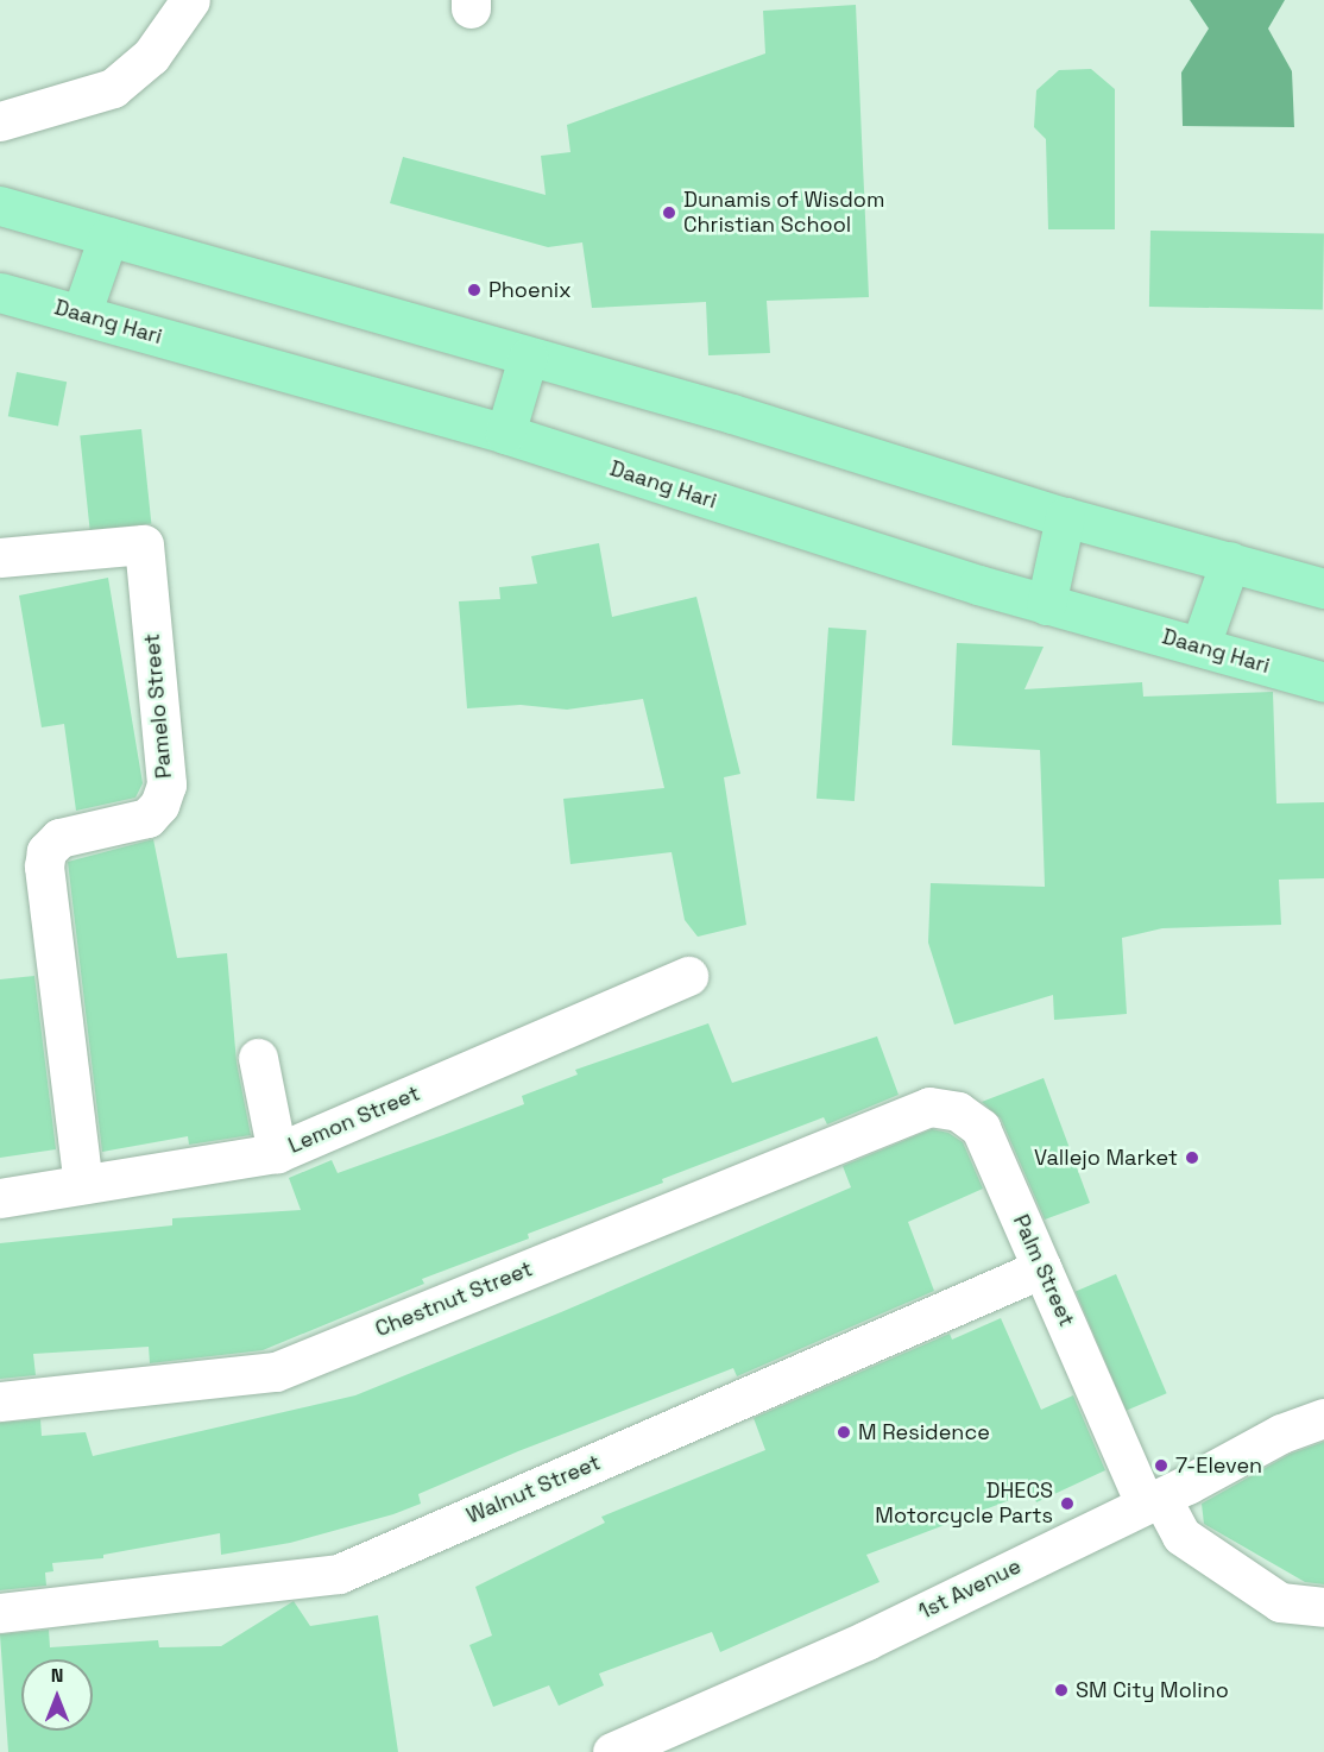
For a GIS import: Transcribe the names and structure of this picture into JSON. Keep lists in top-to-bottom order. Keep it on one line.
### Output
{"streets":{"main road":["Daang Hari"],"street":["Pamelo Street","Lemon Street","Palm Street","Chestnut Street","Walnut Street","1st Avenue"]},"crossings":[["Pamelo Street","Lemon Street"],["Palm Street","Chestnut Street"],["Palm Street","Walnut Street"],["Palm Street","1st Avenue"]],"places":["Dunamis of Wisdom Christian School","Phoenix","Vallejo Market","M Residence","7-Eleven","DHECS Motorcycle Parts","SM City Molino"],"north":"top"}
